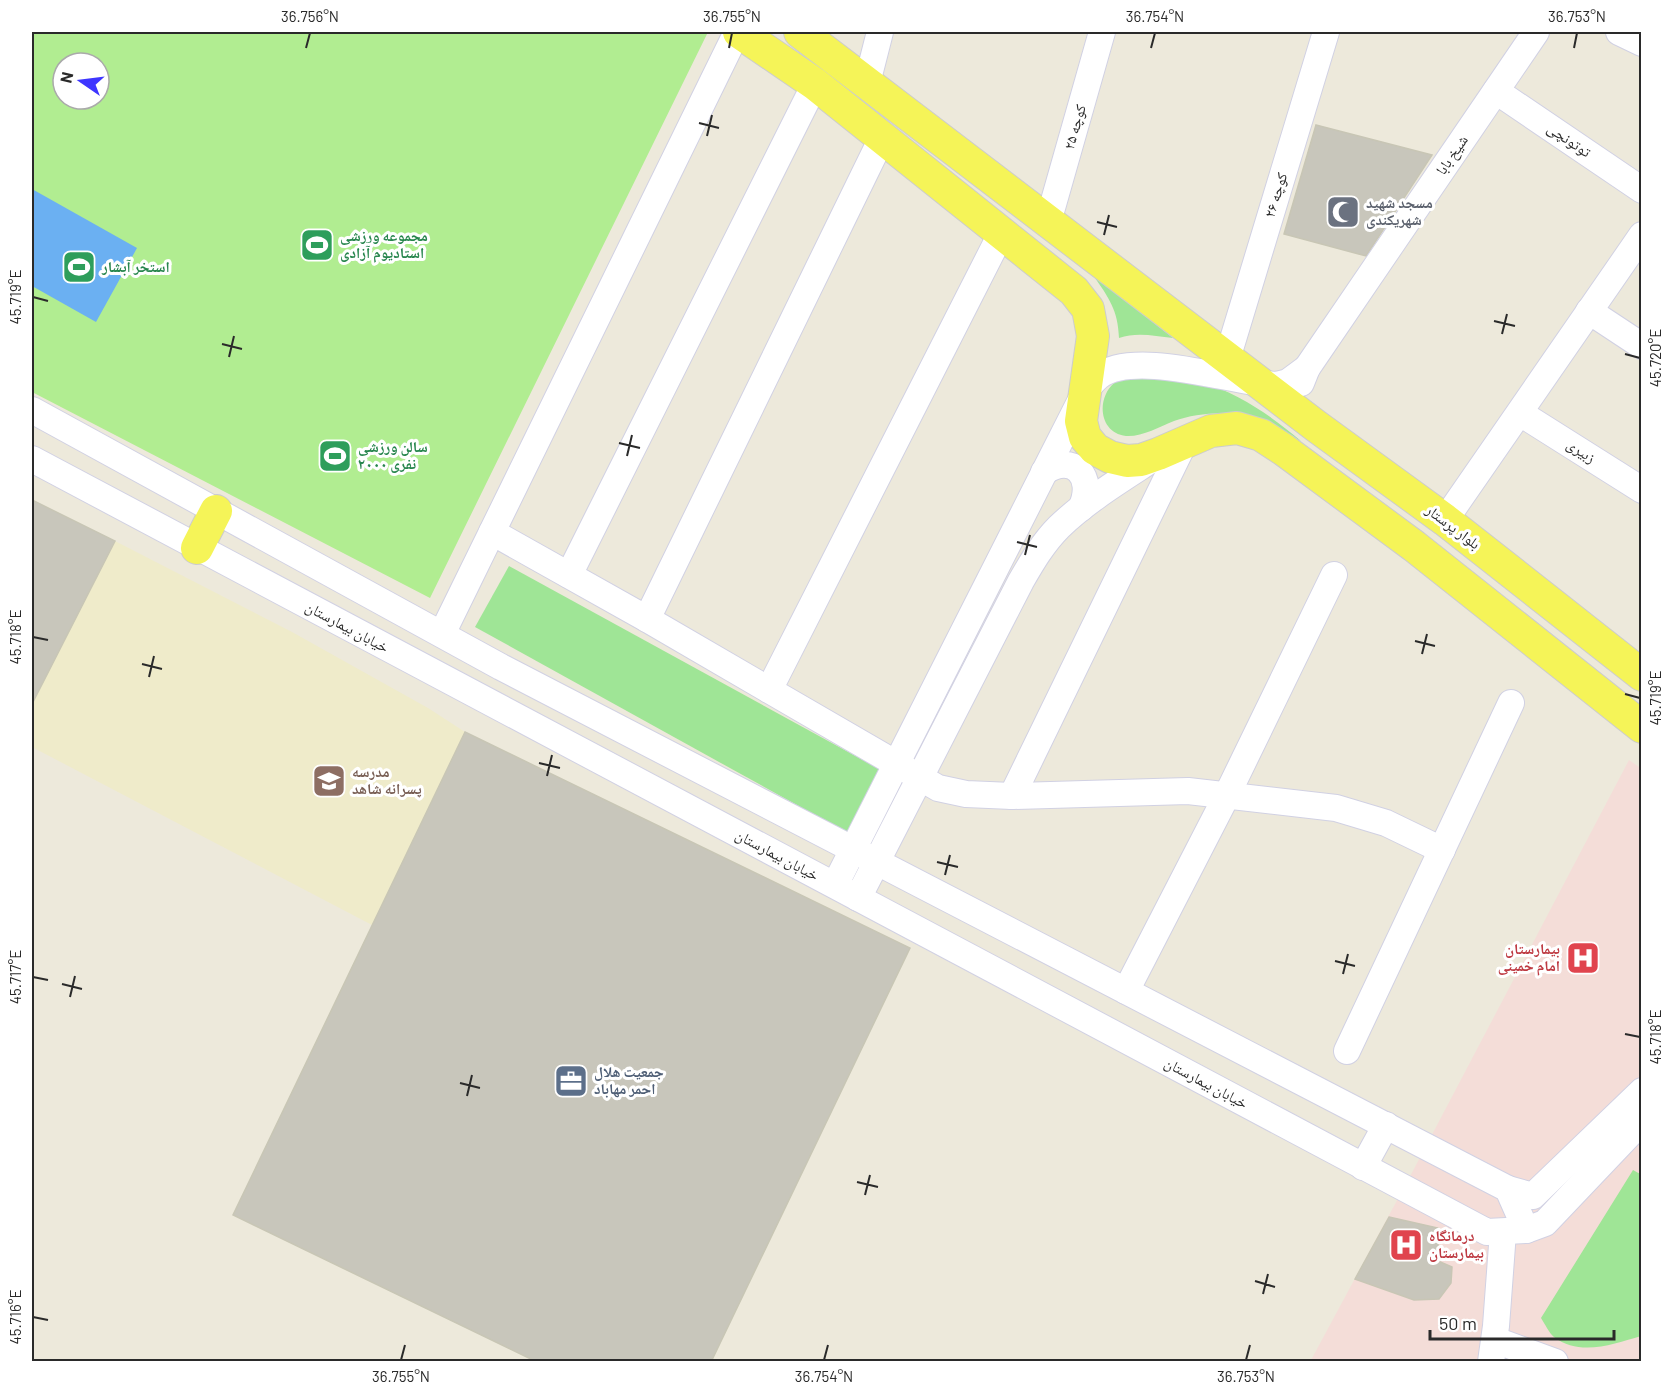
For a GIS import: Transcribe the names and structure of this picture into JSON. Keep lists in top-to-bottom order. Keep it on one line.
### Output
{"streets":{"main road":["بلوار پرستار"],"street":["کوچه ۲۵","توتونچی","شیخ بابا","کوچه ۲۶","زبیری","خیابان بیمارستان"]},"crossings":[["کوچه ۲۵","بلوار پرستار"],["توتونچی","شیخ بابا"],["کوچه ۲۶","بلوار پرستار"]],"places":{"mosque":["مسجد شهید شهریکندی"],"sports":["مجموعه ورزشی استادیوم آزادی","استخر آبشار","سالن ورزشی ۲۰۰۰ نفری"],"school or university":["مدرسه پسرانه شاهد"],"hospital":["بیمارستان امام خمینی","درمانگاه بیمارستان"],"office":["جمعیت هلال احمر مهاباد"]},"scale_bar":"50 m","north":"left","coordinates":["36.756°N","36.755°N","36.754°N","36.753°N","45.719°E","45.720°E","45.718°E","45.717°E","45.716°E"]}
